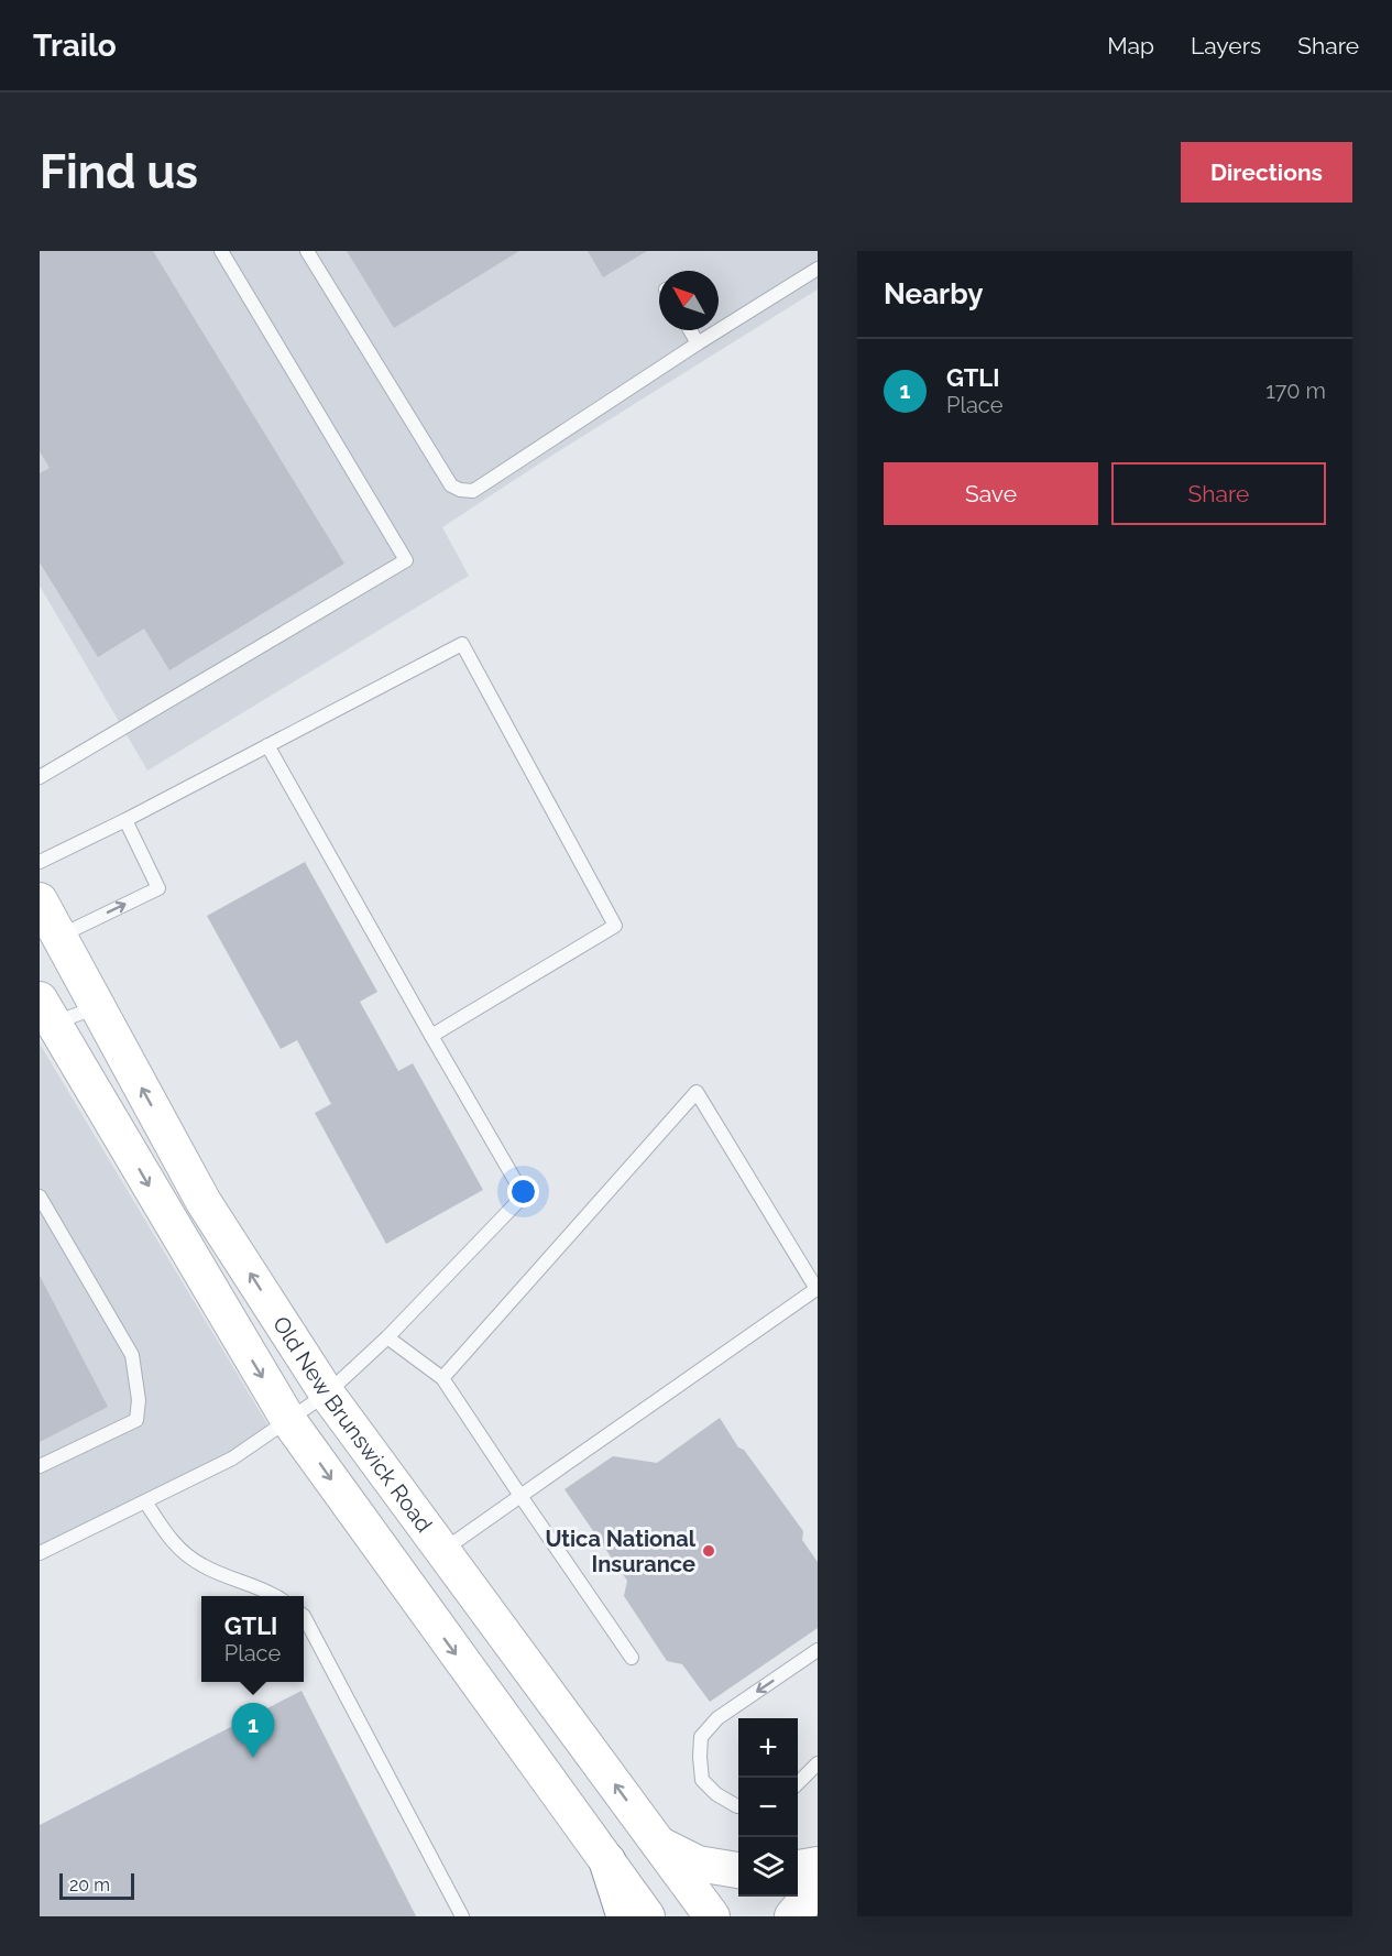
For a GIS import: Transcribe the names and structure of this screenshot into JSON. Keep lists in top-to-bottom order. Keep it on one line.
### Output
{"streets":{"main road":["Old New Brunswick Road"]},"places":["Utica National Insurance"],"scale_bar":"20 m","north":"top left","page":{"header":"Trailo","nav":["Map","Layers","Share"],"buttons":["Directions",["Save","Share"]],"title":"Find us","heading":"Nearby","list":[{"mark":"1","name":"GTLI","note":"Place","value":"170 m"}],"popup":["GTLI","Place"],"pins":"1","map_buttons":["+","−"],"scale":"20 m"}}
